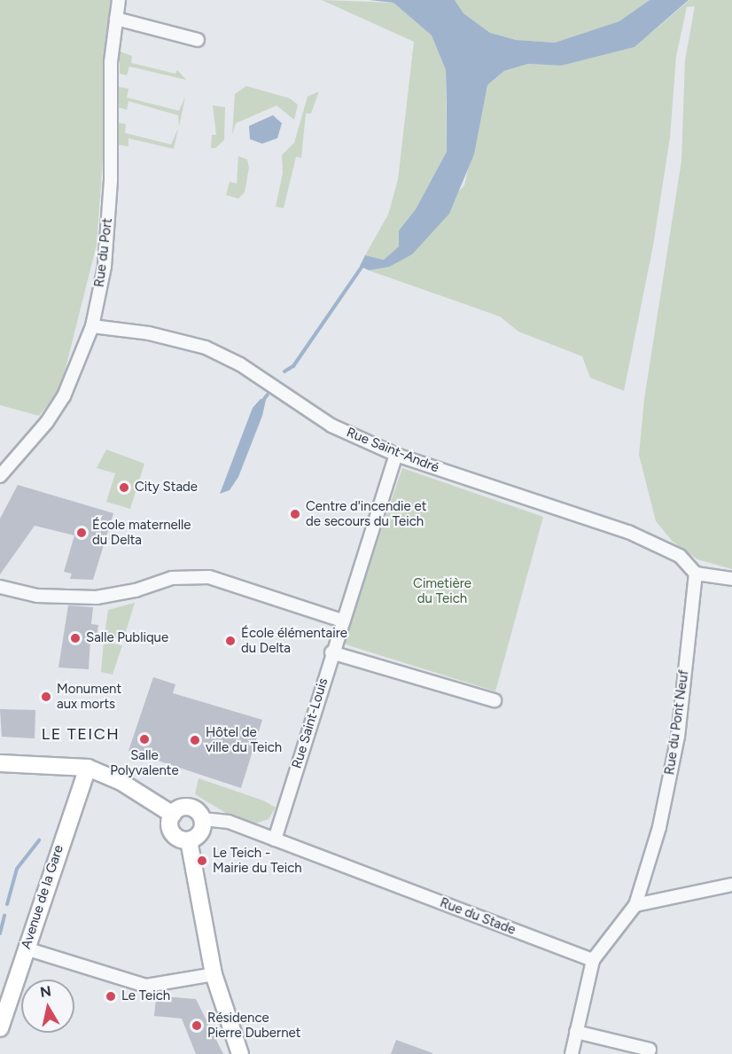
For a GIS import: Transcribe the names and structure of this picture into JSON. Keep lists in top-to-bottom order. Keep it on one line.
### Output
{"streets":{"main road":["Avenue de la Gare"],"street":["Rue du Port","Rue Saint-André","Rue du Pont Neuf","Rue Saint-Louis","Rue du Stade"]},"crossings":[["Rue du Port","Rue Saint-André"],["Rue Saint-André","Rue du Pont Neuf"],["Rue Saint-André","Rue Saint-Louis"],["Rue Saint-Louis","Rue du Stade"]],"districts":["LE TEICH"],"parks":["Cimetière du Teich"],"places":["City Stade","Centre d'incendie et de secours du Teich","École maternelle du Delta","Salle Publique","École élémentaire du Delta","Monument aux morts","Salle Polyvalente","Hôtel de ville du Teich","Le Teich - Mairie du Teich","Le Teich","Résidence Pierre Dubernet"],"north":"top"}
